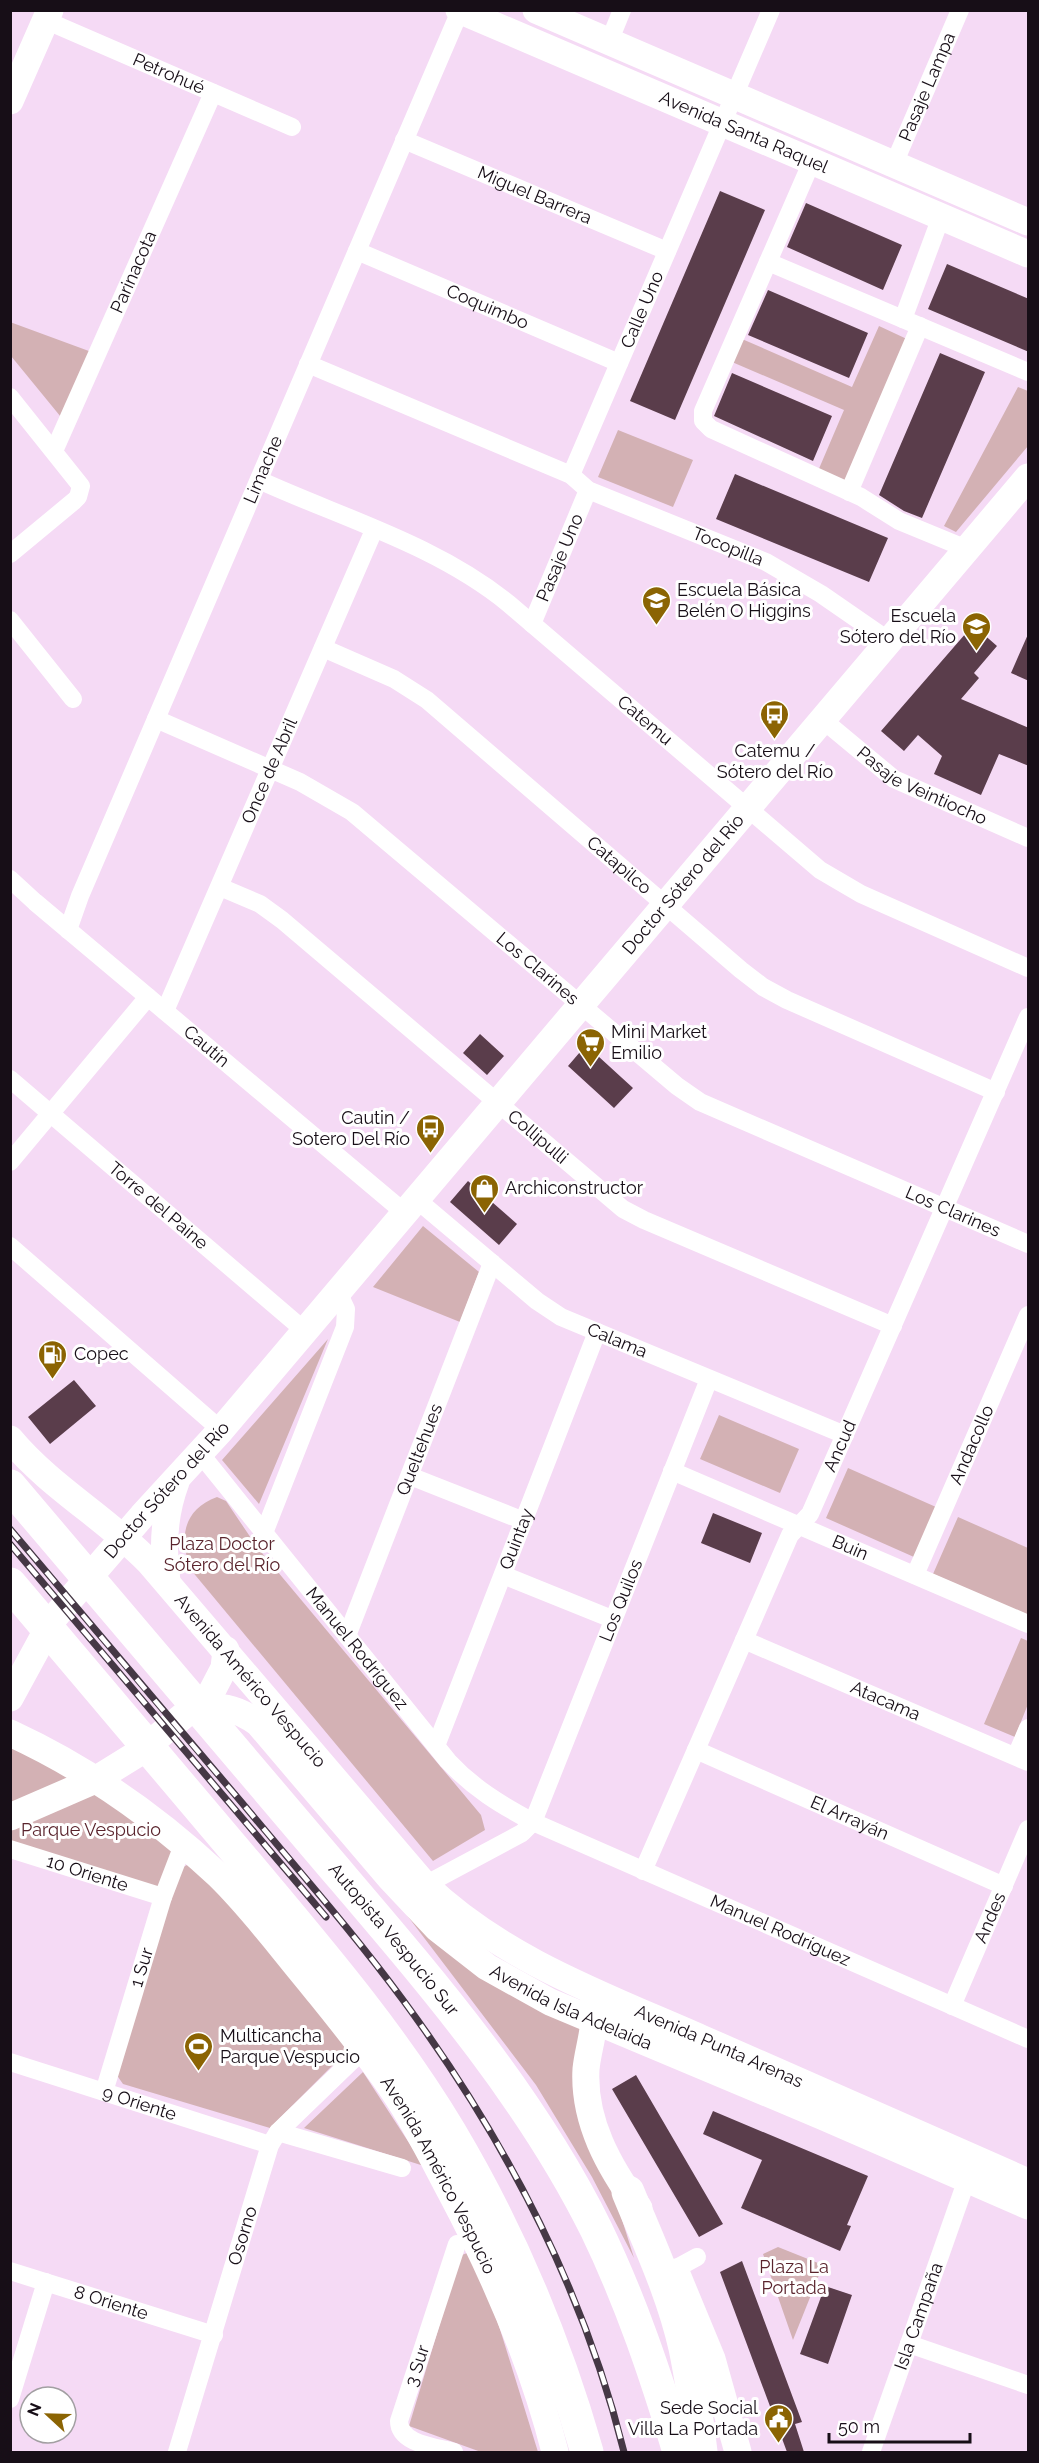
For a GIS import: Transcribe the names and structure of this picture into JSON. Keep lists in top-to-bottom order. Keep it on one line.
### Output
{"streets":{"highway":["Autopista Vespucio Sur"],"main road":["Avenida Santa Raquel","Doctor Sótero del Río","Avenida Américo Vespucio","Avenida Isla Adelaida","Avenida Punta Arenas"],"street":["Petrohué","Pasaje Lampa","Miguel Barrera","Parinacota","Coquimbo","Calle Uno","Limache","Tocopilla","Pasaje Uno","Catemu","Once de Abril","Pasaje Veintiocho","Catapilco","Los Clarines","Cautín","Collipulli","Torre del Paine","Calama","Andacollo","Ancud","Queltehues","Quintay","Buin","Los Quilos","Manuel Rodríguez","Atacama","El Arrayán","10 Oriente","Andes","1 Sur","9 Oriente","Osorno","8 Oriente","Isla Campaña","3 Sur"]},"crossings":[["Petrohué","Parinacota"],["Pasaje Lampa","Avenida Santa Raquel"],["Avenida Santa Raquel","Calle Uno"],["Avenida Santa Raquel","Limache"],["Miguel Barrera","Calle Uno"],["Miguel Barrera","Limache"],["Coquimbo","Calle Uno"],["Coquimbo","Limache"],["Limache","Catemu"],["Limache","Los Clarines"],["Limache","Cautín"],["Tocopilla","Pasaje Uno"],["Tocopilla","Doctor Sótero del Río"],["Pasaje Uno","Catemu"],["Catemu","Once de Abril"],["Catemu","Doctor Sótero del Río"],["Once de Abril","Catapilco"],["Once de Abril","Los Clarines"],["Once de Abril","Cautín"],["Once de Abril","Collipulli"],["Pasaje Veintiocho","Doctor Sótero del Río"],["Catapilco","Doctor Sótero del Río"],["Catapilco","Ancud"],["Doctor Sótero del Río","Los Clarines"],["Doctor Sótero del Río","Cautín"],["Doctor Sótero del Río","Collipulli"],["Doctor Sótero del Río","Torre del Paine"],["Doctor Sótero del Río","Calama"],["Doctor Sótero del Río","Manuel Rodríguez"],["Doctor Sótero del Río","Avenida Américo Vespucio"],["Los Clarines","Ancud"],["Cautín","Calama"],["Collipulli","Ancud"],["Calama","Ancud"],["Calama","Queltehues"],["Calama","Quintay"],["Calama","Los Quilos"],["Andacollo","Buin"],["Ancud","Buin"],["Ancud","Manuel Rodríguez"],["Ancud","Atacama"],["Ancud","El Arrayán"],["Queltehues","Manuel Rodríguez"],["Quintay","Manuel Rodríguez"],["Buin","Los Quilos"],["Los Quilos","Manuel Rodríguez"],["Manuel Rodríguez","Andes"],["Avenida Américo Vespucio","1 Sur"],["Avenida Américo Vespucio","Avenida Punta Arenas"],["Avenida Américo Vespucio","Osorno"],["El Arrayán","Andes"],["10 Oriente","1 Sur"],["1 Sur","9 Oriente"],["Avenida Isla Adelaida","Isla Campaña"],["9 Oriente","Osorno"],["Osorno","8 Oriente"]],"parks":["Plaza Doctor Sótero del Río","Parque Vespucio","Plaza La Portada"],"places":{"school or university":["Escuela Básica Belén O Higgins","Escuela Sótero del Río"],"bus stop":["Catemu / Sótero del Río","Cautin / Sotero Del Río"],"supermarket":["Mini Market Emilio"],"shop":["Archiconstructor"],"fuel station":["Copec"],"sports":["Multicancha Parque Vespucio"],"public building":["Sede Social Villa La Portada"]},"scale_bar":"50 m","north":"left"}
